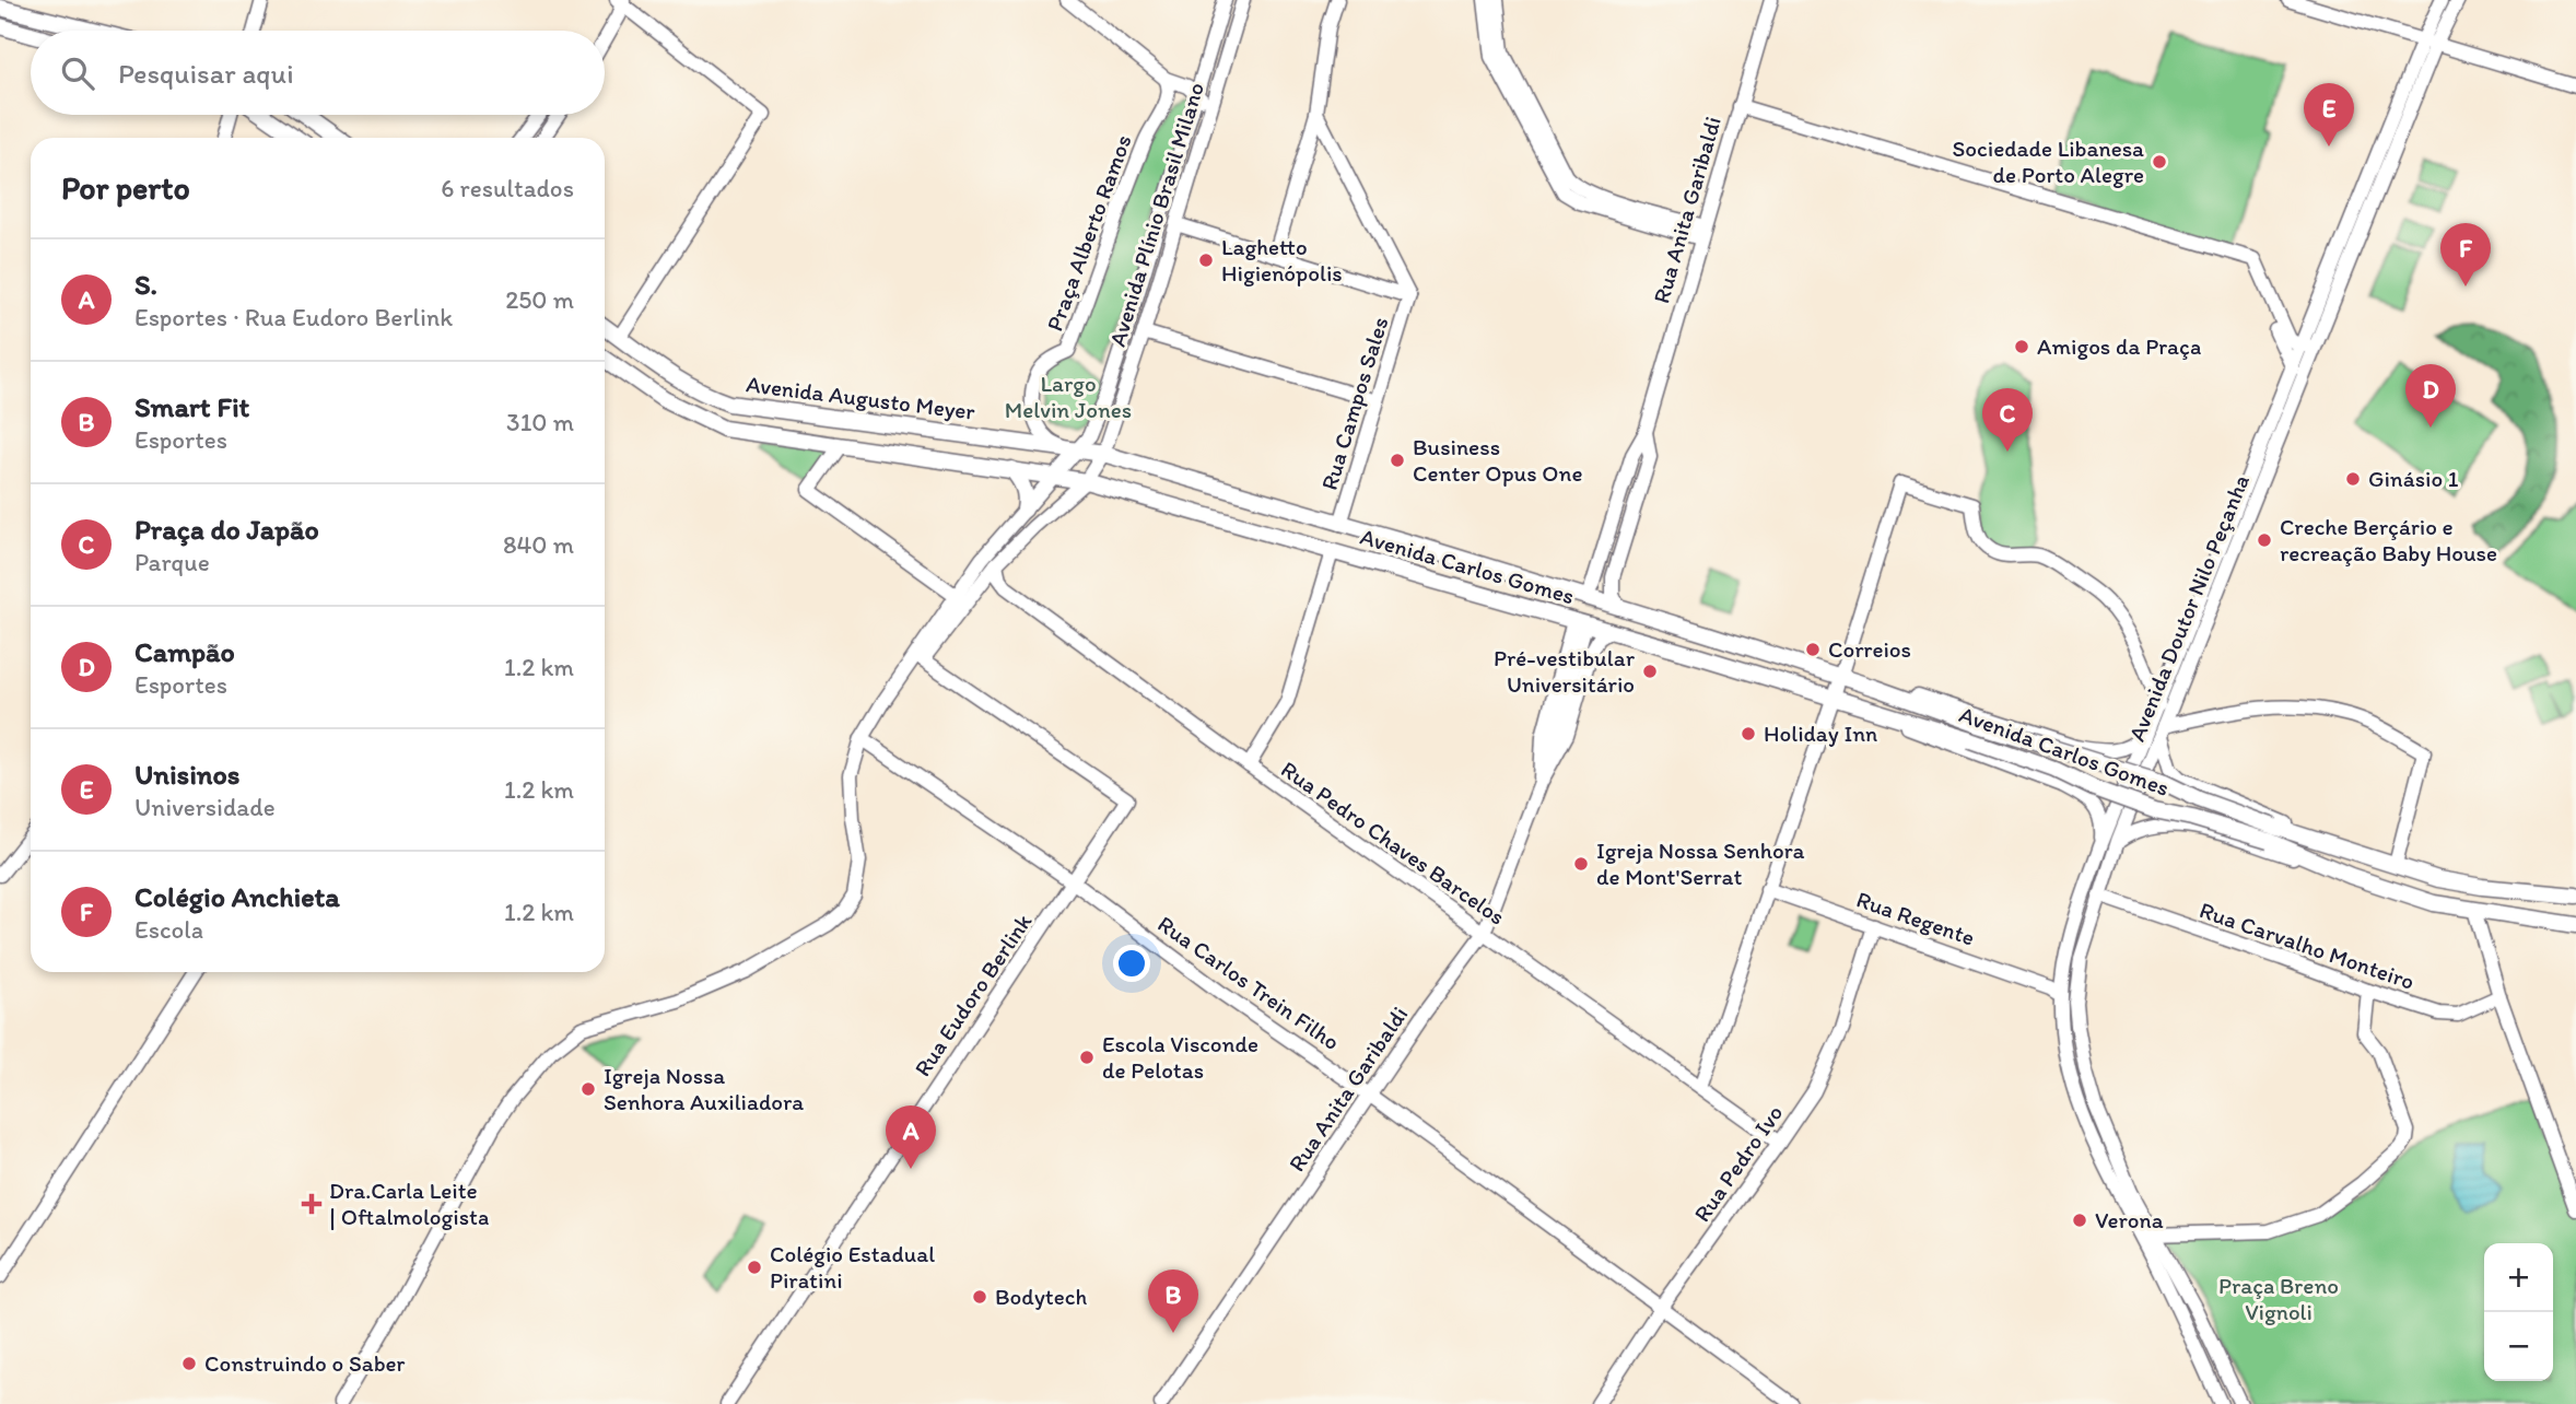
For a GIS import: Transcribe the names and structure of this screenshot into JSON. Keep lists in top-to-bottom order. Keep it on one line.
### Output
{"streets":{"main road":["Avenida Augusto Meyer","Avenida Carlos Gomes"],"street":["Rua Anita Garibaldi","Avenida Plínio Brasil Milano","Praça Alberto Ramos","Rua Campos Sales","Avenida Doutor Nilo Peçanha","Rua Pedro Chaves Barcelos","Rua Regente","Rua Carvalho Monteiro","Rua Carlos Trein Filho","Rua Eudoro Berlink","Rua Pedro Ivo"]},"crossings":[["Rua Anita Garibaldi","Avenida Carlos Gomes"],["Rua Anita Garibaldi","Rua Pedro Chaves Barcelos"],["Rua Anita Garibaldi","Rua Carlos Trein Filho"],["Avenida Plínio Brasil Milano","Praça Alberto Ramos"],["Avenida Plínio Brasil Milano","Avenida Augusto Meyer"],["Avenida Plínio Brasil Milano","Avenida Carlos Gomes"],["Avenida Plínio Brasil Milano","Rua Pedro Chaves Barcelos"],["Avenida Plínio Brasil Milano","Rua Carlos Trein Filho"],["Avenida Plínio Brasil Milano","Rua Eudoro Berlink"],["Praça Alberto Ramos","Avenida Augusto Meyer"],["Praça Alberto Ramos","Avenida Carlos Gomes"],["Avenida Augusto Meyer","Avenida Carlos Gomes"],["Rua Campos Sales","Avenida Carlos Gomes"],["Avenida Carlos Gomes","Avenida Doutor Nilo Peçanha"],["Avenida Doutor Nilo Peçanha","Rua Regente"],["Avenida Doutor Nilo Peçanha","Rua Carvalho Monteiro"],["Rua Pedro Chaves Barcelos","Rua Pedro Ivo"],["Rua Regente","Rua Pedro Ivo"],["Rua Carlos Trein Filho","Rua Eudoro Berlink"],["Rua Carlos Trein Filho","Rua Pedro Ivo"]],"parks":["Largo Melvin Jones","Praça Breno Vignoli"],"places":{"other":["Sociedade Libanesa de Porto Alegre","Laghetto Higienópolis","Amigos da Praça","Business Center Opus One","Ginásio 1","Creche Berçário e recreação Baby House","Correios","Pré-vestibular Universitário","Holiday Inn","Igreja Nossa Senhora de Mont'Serrat","Escola Visconde de Pelotas","Igreja Nossa Senhora Auxiliadora","Verona","Colégio Estadual Piratini","Bodytech","Construindo o Saber"],"health":["Dra.Carla Leite | Oftalmologista"]},"page":{"search":"Pesquisar aqui","pins":["E","F","D","C","A","B"],"heading":["Por perto","6 resultados"],"list":[{"mark":"A","name":"S.","note":"Esportes · Rua Eudoro Berlink","value":"250 m"},{"mark":"B","name":"Smart Fit","note":"Esportes","value":"310 m"},{"mark":"C","name":"Praça do Japão","note":"Parque","value":"840 m"},{"mark":"D","name":"Campão","note":"Esportes","value":"1.2 km"},{"mark":"E","name":"Unisinos","note":"Universidade","value":"1.2 km"},{"mark":"F","name":"Colégio Anchieta","note":"Escola","value":"1.2 km"}],"map_buttons":["+","−"]}}
